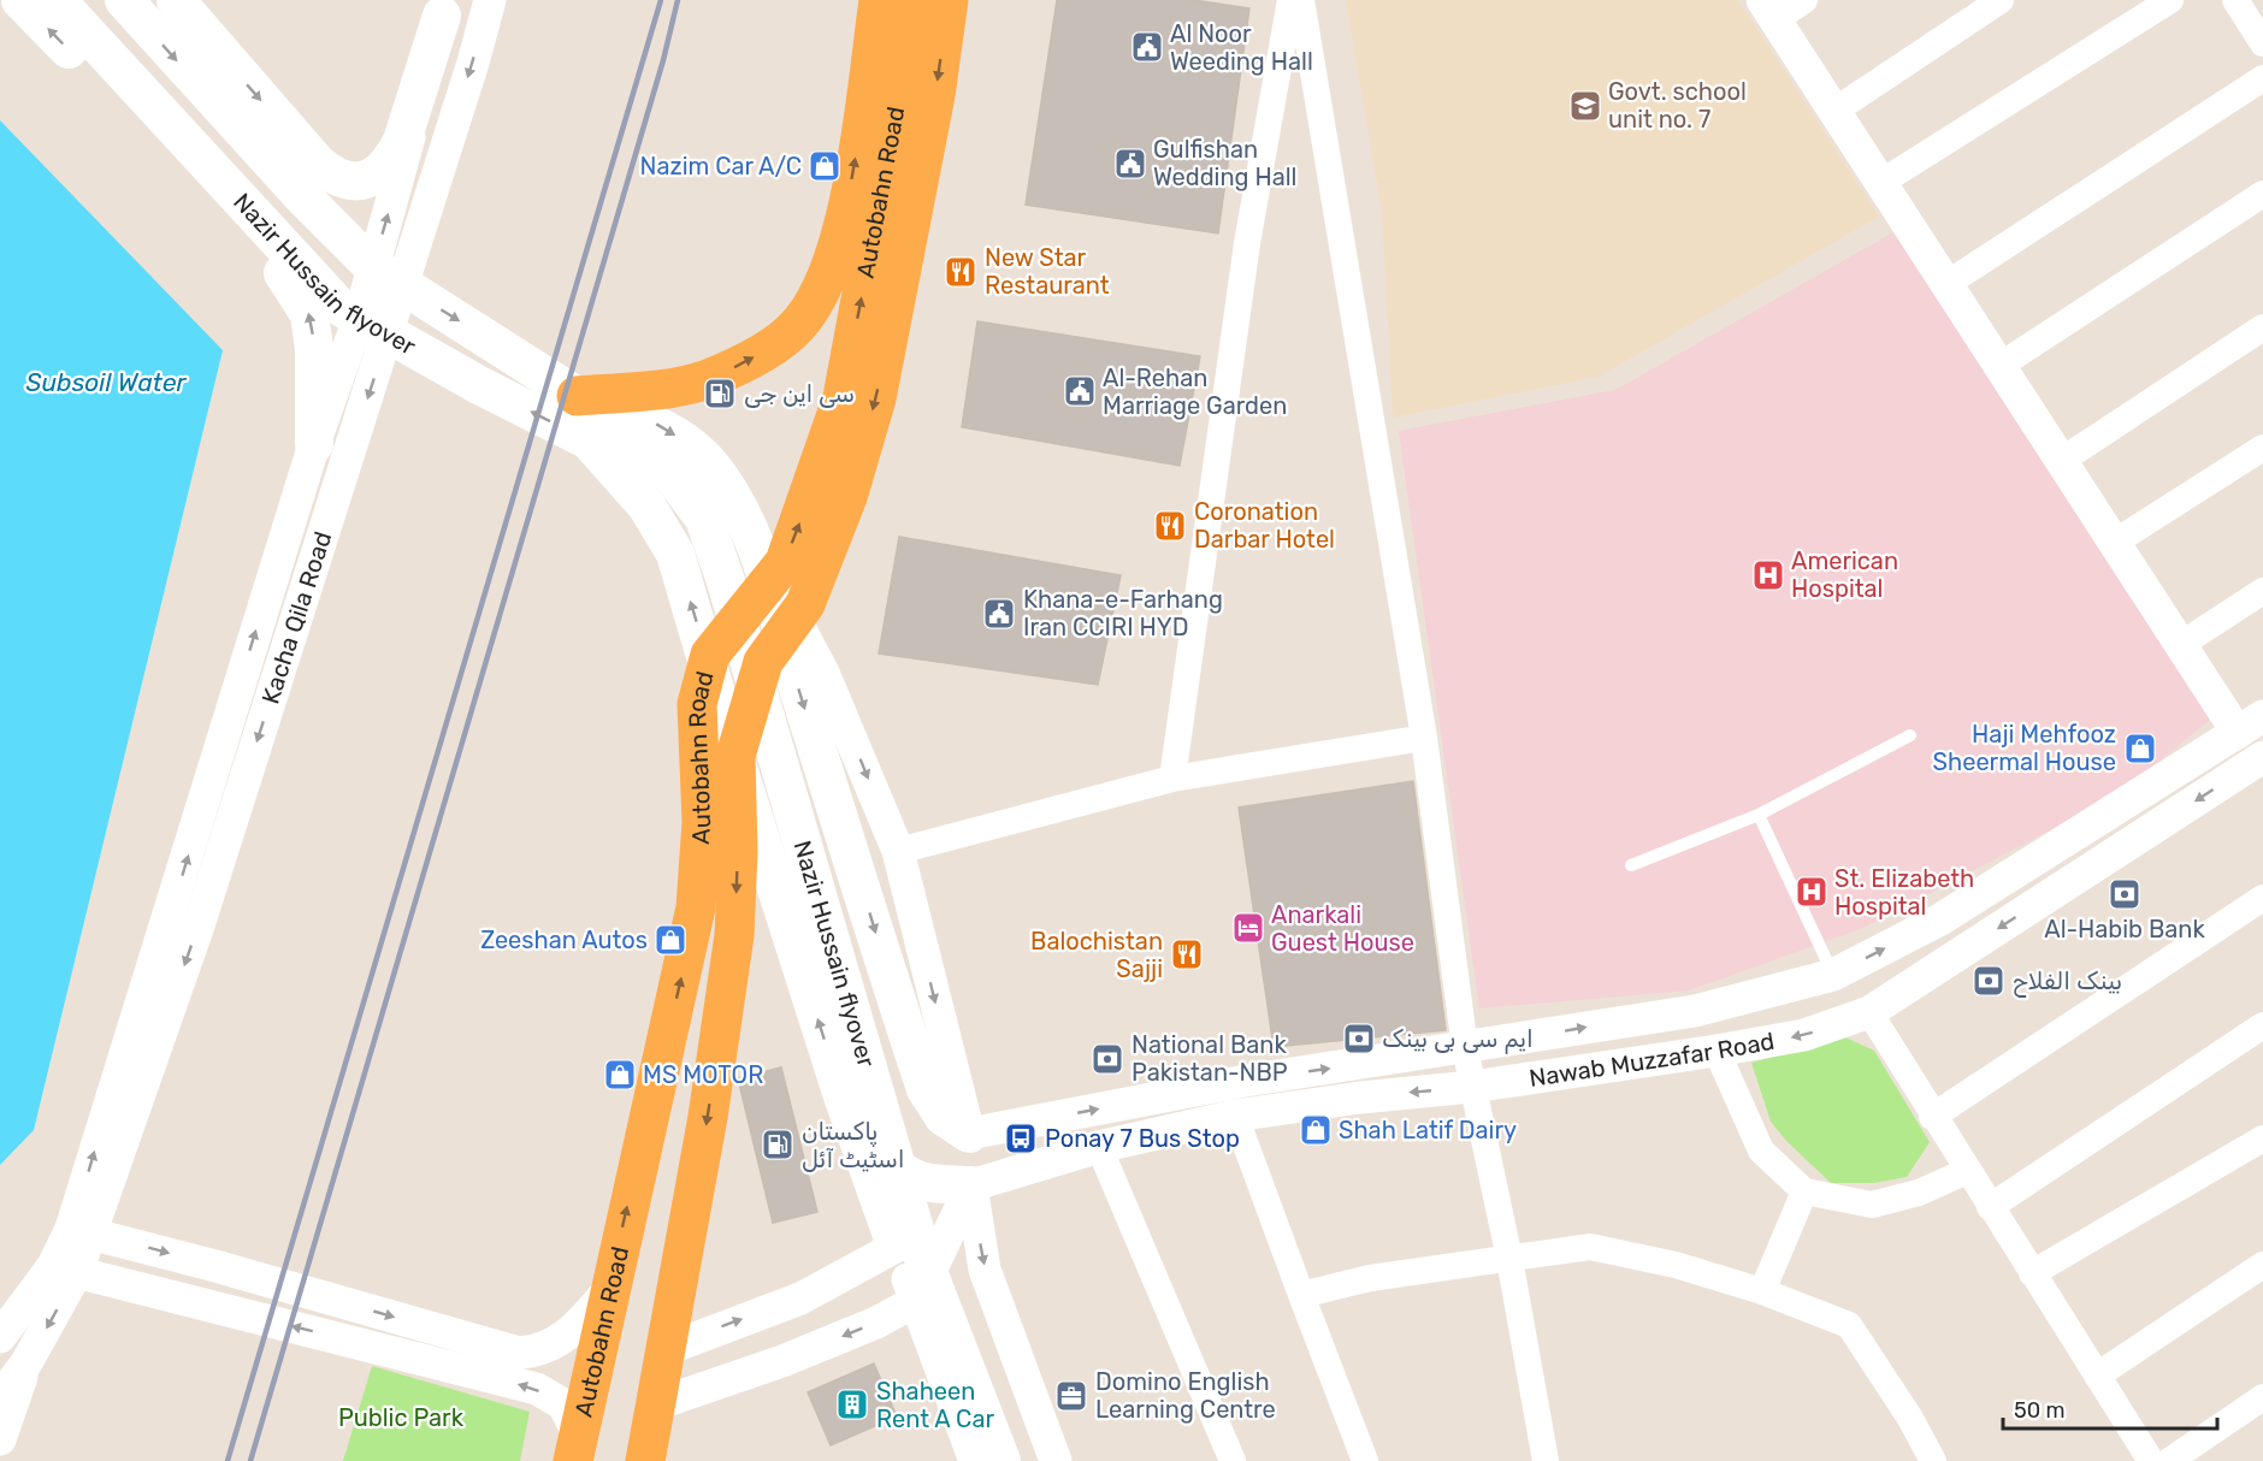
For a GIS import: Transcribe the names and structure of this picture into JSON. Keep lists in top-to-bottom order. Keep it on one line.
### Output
{"streets":{"highway":["Autobahn Road"],"main road":["Nazir Hussain flyover"],"street":["Kacha Qila Road","Nawab Muzzafar Road"]},"water":["Subsoil Water"],"parks":["Public Park"],"places":{"public building":["Al Noor Weeding Hall","Gulfishan Wedding Hall","Al-Rehan Marriage Garden","Khana-e-Farhang Iran CCIRI HYD"],"school or university":["Govt. school unit no. 7"],"shop":["Nazim Car A/C","Haji Mehfooz Sheermal House","Zeeshan Autos","MS MOTOR","Shah Latif Dairy"],"restaurant":["New Star Restaurant","Coronation Darbar Hotel","Balochistan Sajji"],"fuel station":["سی این جی","پاکستان اسٹیٹ آئل"],"hospital":["American Hospital","St. Elizabeth Hospital"],"bank":["Al-Habib Bank","بینک الفلاح","ایم سی بی بینک","National Bank Pakistan-NBP"],"hotel":["Anarkali Guest House"],"bus stop":["Ponay 7 Bus Stop"],"office":["Domino English Learning Centre"],"building":["Shaheen Rent A Car"]},"scale_bar":"50 m"}
